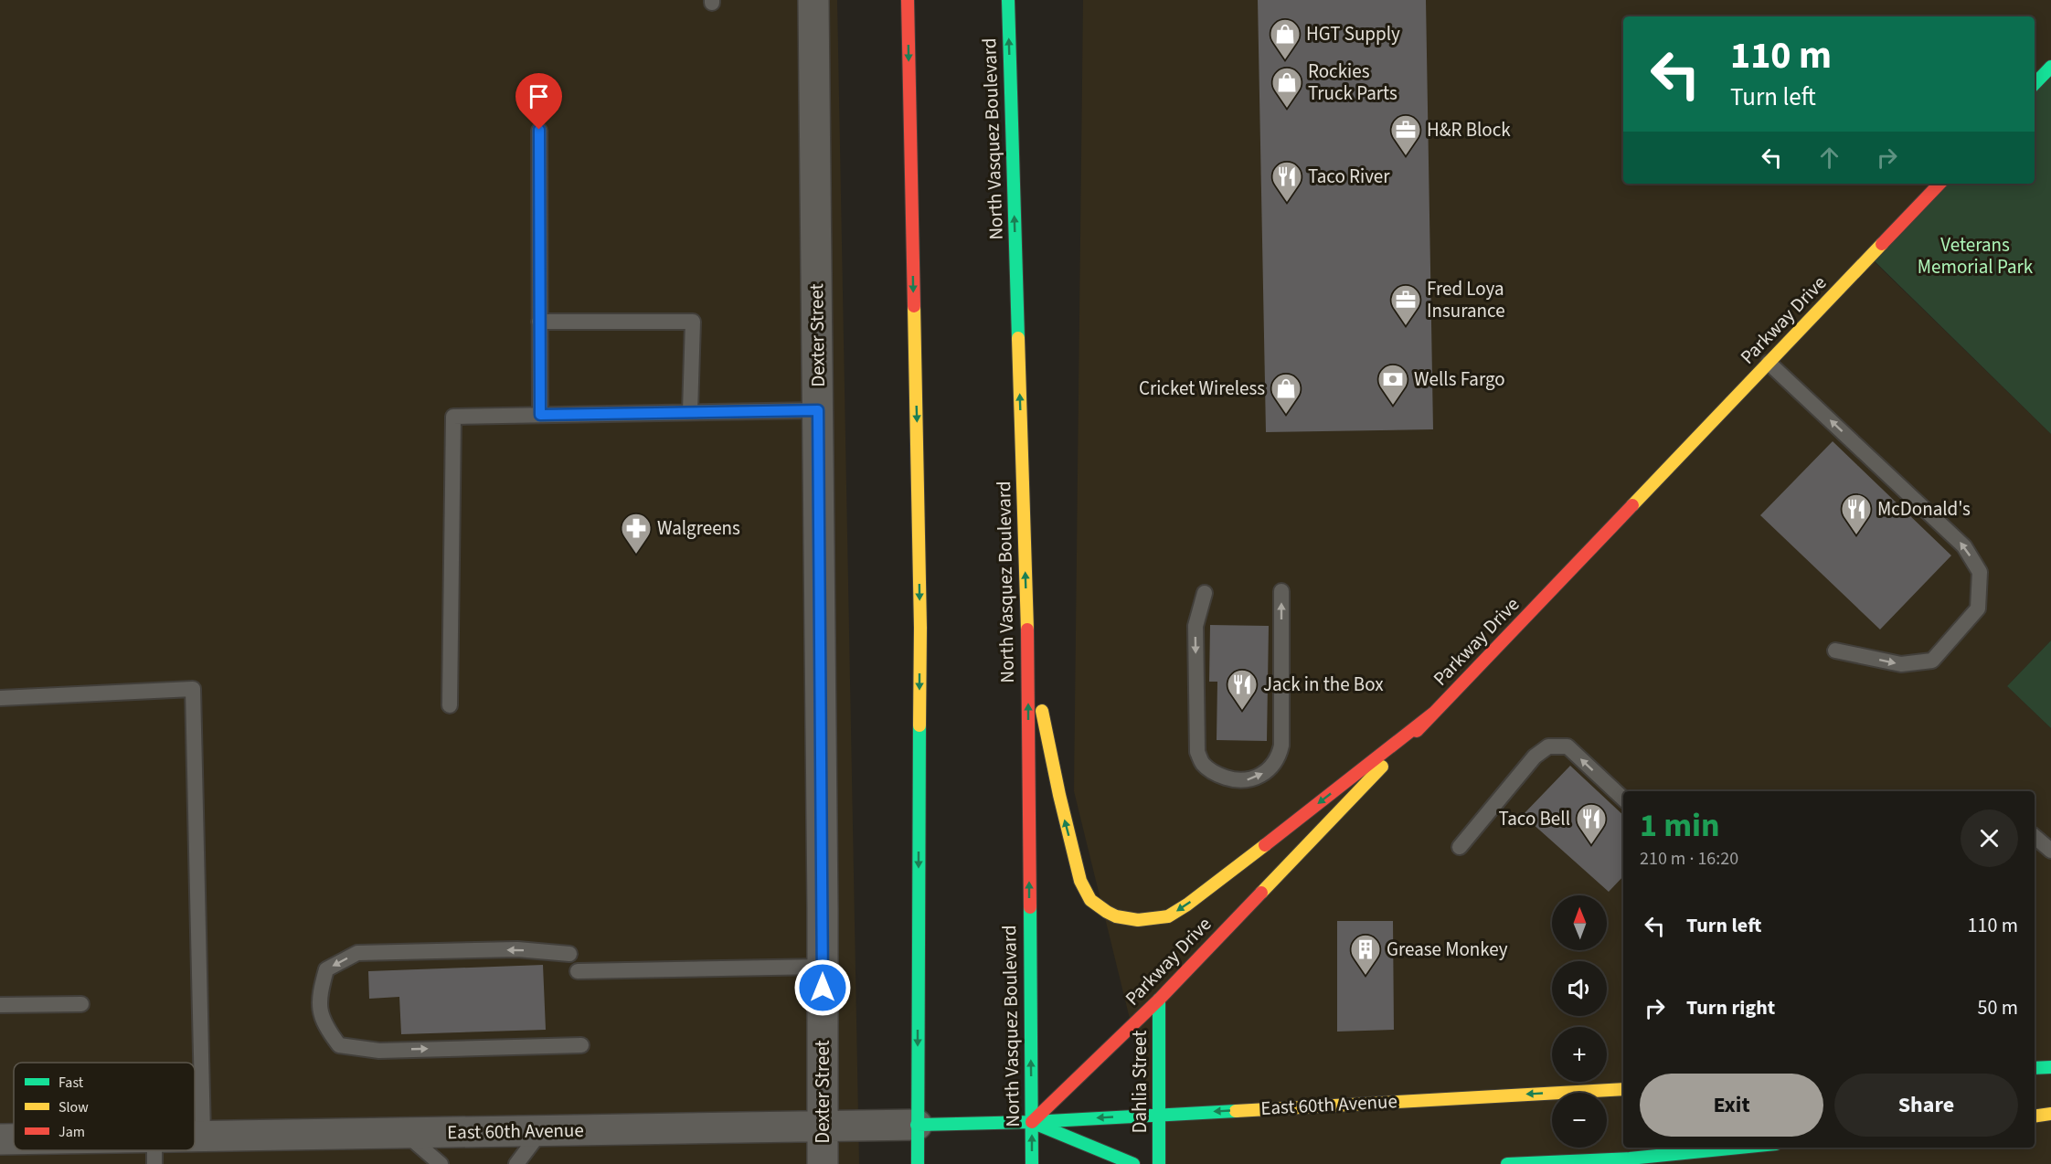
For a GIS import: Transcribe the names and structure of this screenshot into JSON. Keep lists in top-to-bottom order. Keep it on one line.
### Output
{"streets":{"main road":["North Vasquez Boulevard","Parkway Drive","Dahlia Street","East 60th Avenue"],"street":["Dexter Street"]},"crossings":[["North Vasquez Boulevard","Parkway Drive"],["North Vasquez Boulevard","East 60th Avenue"],["Parkway Drive","Dahlia Street"],["Parkway Drive","East 60th Avenue"],["Dexter Street","East 60th Avenue"],["Dahlia Street","East 60th Avenue"]],"parks":["Veterans Memorial Park"],"places":{"shop":["HGT Supply","Rockies Truck Parts","Cricket Wireless"],"office":["H&R Block","Fred Loya Insurance"],"restaurant":["Taco River","McDonald's","Jack in the Box","Taco Bell"],"bank":["Wells Fargo"],"pharmacy":["Walgreens"],"building":["Grease Monkey"]},"legend":["Fast","Slow","Jam"],"north":"top","page":{"turn":["110 m","Turn left"],"heading":["1 min","210 m · 16:20"],"list":[{"name":"Turn left","value":"110 m"},{"name":"Turn right","value":"50 m"}],"map_buttons":["+","−"],"buttons":["Exit","Share"]}}
